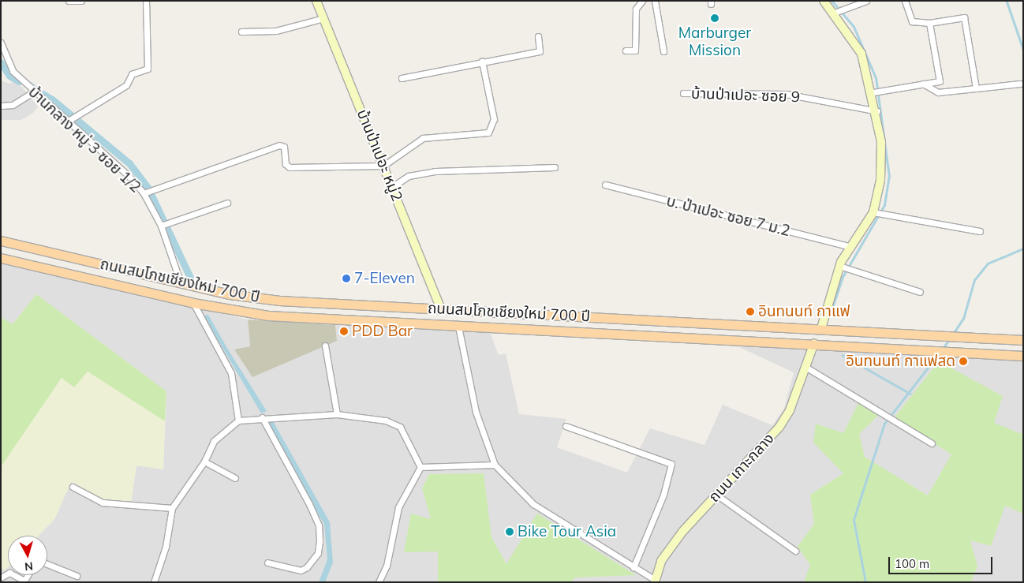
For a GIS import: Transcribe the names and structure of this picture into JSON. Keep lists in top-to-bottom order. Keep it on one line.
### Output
{"streets":{"main road":["ถนนสมโภชเชียงใหม่ 700 ปี"],"street":["บ้านป่าเปอะ ซอย 9","บ้านกลาง หมู่ 3 ซอย 1/2","บ้านป่าเปอะ หมู่2","บ. ป่าเปอะ ซอย 7 ม.2","ถนน เกาะกลาง"]},"crossings":[["บ้านกลาง หมู่ 3 ซอย 1/2","ถนนสมโภชเชียงใหม่ 700 ปี"],["บ้านป่าเปอะ หมู่2","ถนนสมโภชเชียงใหม่ 700 ปี"],["ถนนสมโภชเชียงใหม่ 700 ปี","ถนน เกาะกลาง"]],"places":["Marburger Mission","7-Eleven","อินทนนท์ กาแฟ","PDD Bar","อินทนนท์ กาแฟสด","Bike Tour Asia"],"scale_bar":"100 m","north":"bottom"}
